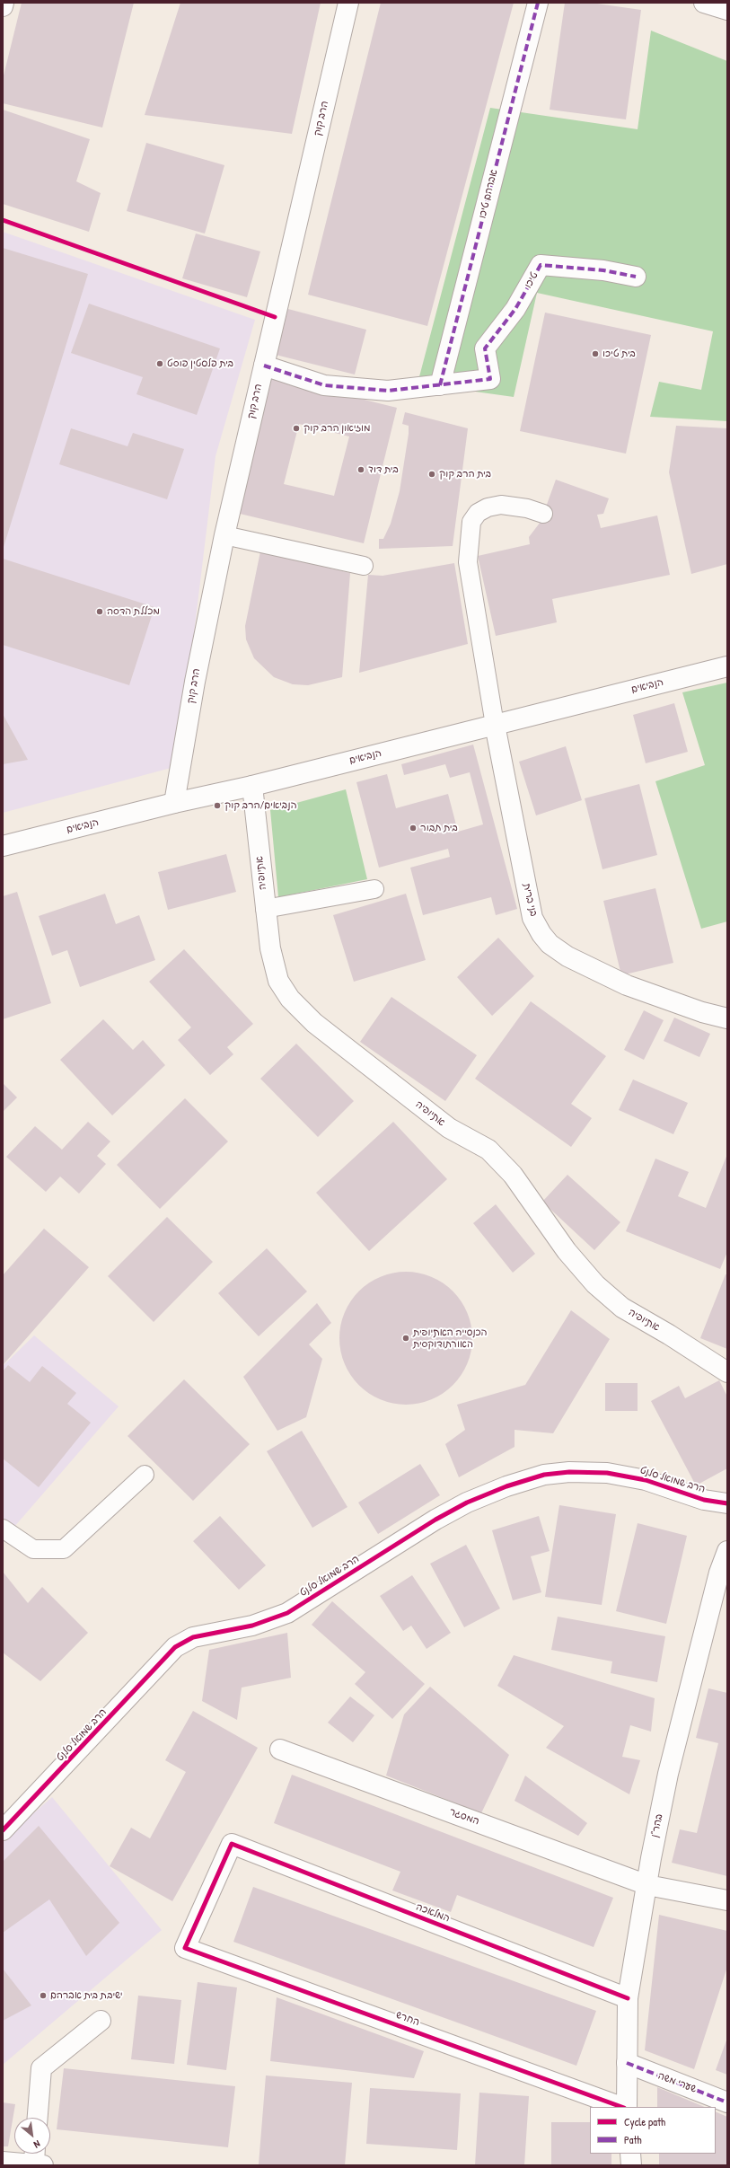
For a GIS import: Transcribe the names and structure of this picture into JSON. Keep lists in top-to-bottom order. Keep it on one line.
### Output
{"streets":{"street":["הרב קוק","אברהם טיכו","טיכו","הנביאים","אתיופיה","בני ברית","הרב שמואל סלנט","המסגר","בהר\"ן","המלאכה","החרש","שערי משה"]},"crossings":[["הרב קוק","הנביאים"],["אברהם טיכו","טיכו"],["הנביאים","אתיופיה"],["הנביאים","בני ברית"],["המסגר","בהר\"ן"],["בהר\"ן","המלאכה"],["בהר\"ן","שערי משה"],["המלאכה","החרש"]],"places":["בית טיכו","בית פלסטין פוסט","מוזיאון הרב קוק","בית דוד","בית הרב קוק","מכללת הדסה","הנביאים/הרב קוק","בית תבור","הכנסייה האתיופית האורתודוקסית","ישיבת בית אברהם"],"legend":["Cycle path","Path"],"north":"bottom right"}
